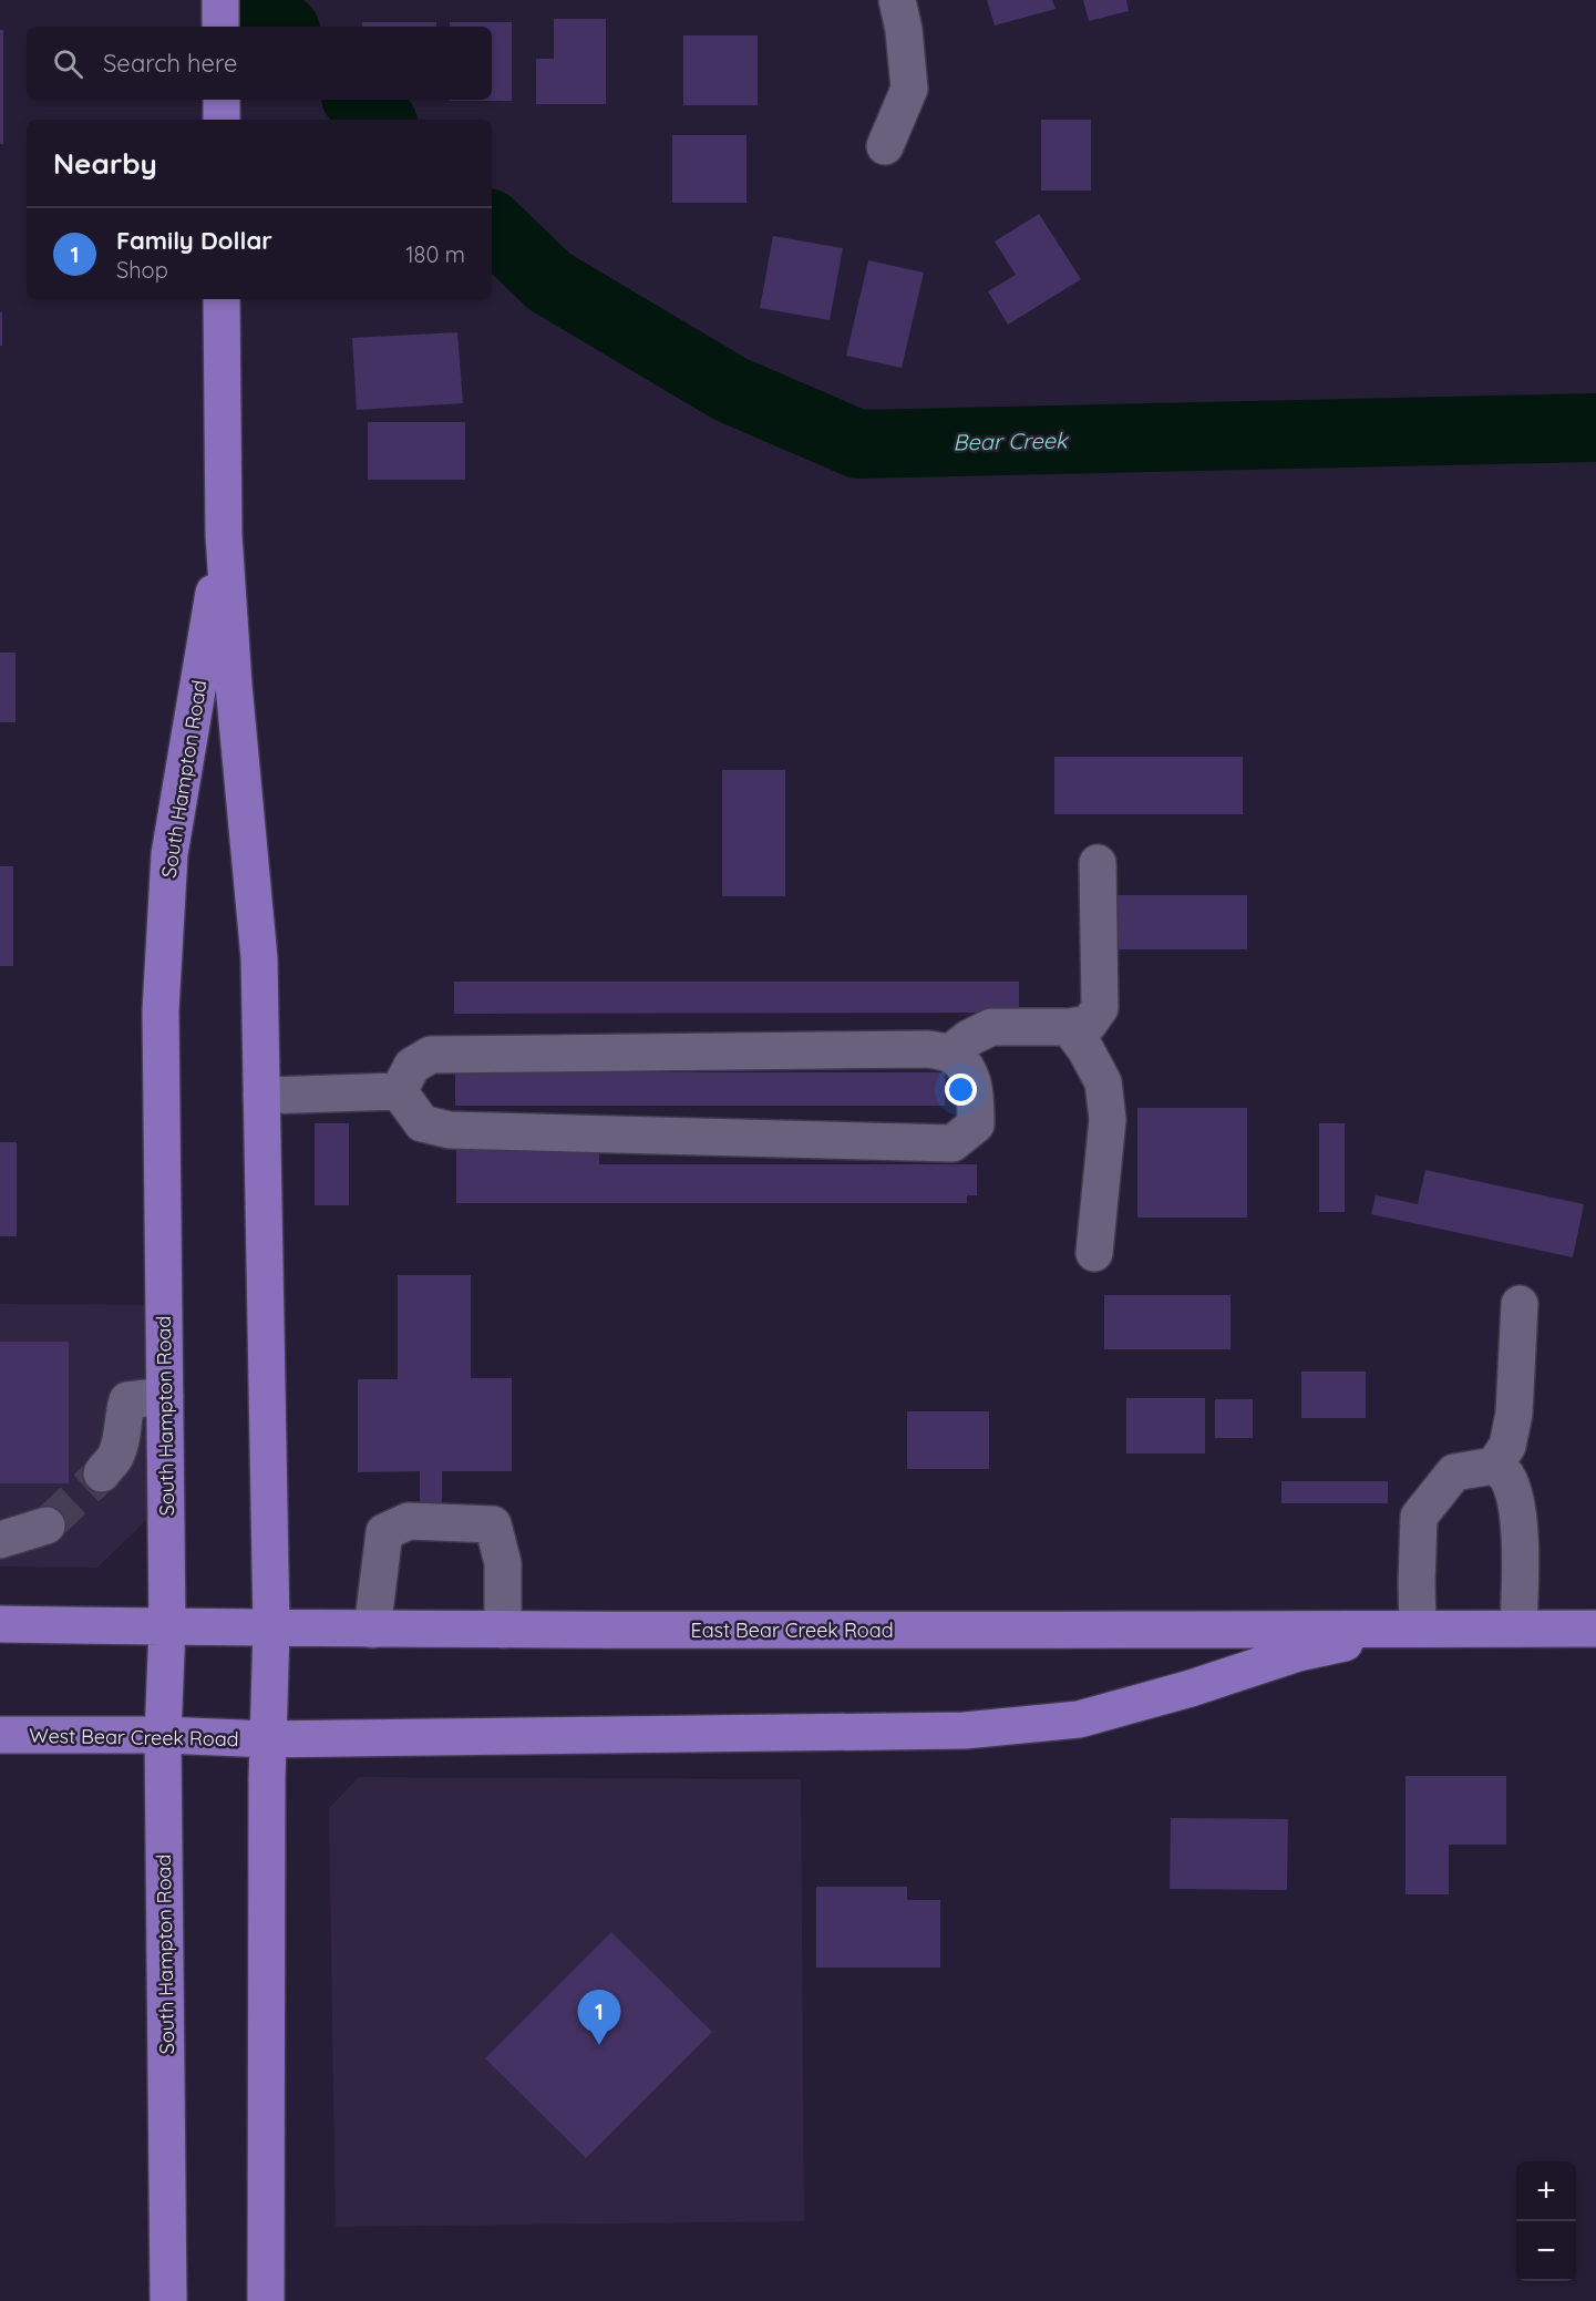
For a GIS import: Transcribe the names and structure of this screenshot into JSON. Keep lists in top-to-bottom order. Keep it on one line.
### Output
{"streets":{"main road":["South Hampton Road","East Bear Creek Road","West Bear Creek Road"]},"crossings":[["South Hampton Road","East Bear Creek Road"],["South Hampton Road","West Bear Creek Road"],["East Bear Creek Road","West Bear Creek Road"]],"water":["Bear Creek"],"page":{"search":"Search here","heading":"Nearby","list":[{"mark":"1","name":"Family Dollar","note":"Shop","value":"180 m"}],"pins":"1","map_buttons":["+","−"]}}
